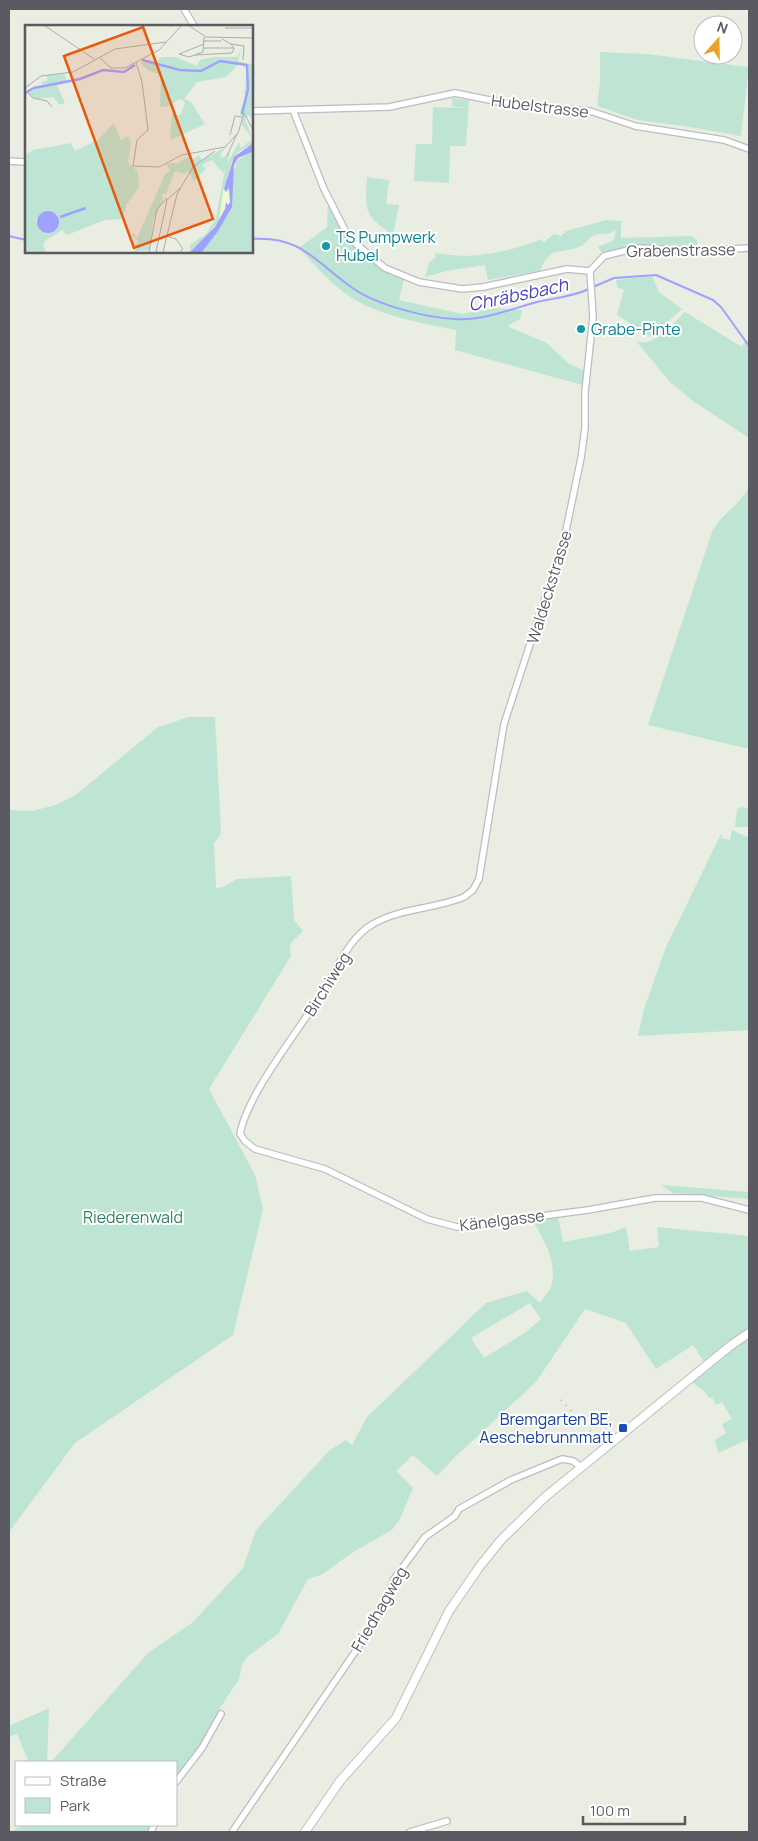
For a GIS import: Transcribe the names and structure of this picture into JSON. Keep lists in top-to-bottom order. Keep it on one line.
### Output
{"streets":{"street":["Hubelstrasse","Grabenstrasse","Waldeckstrasse","Birchiweg","Känelgasse","Friedhagweg"]},"crossings":[["Grabenstrasse","Waldeckstrasse"],["Waldeckstrasse","Birchiweg"],["Birchiweg","Känelgasse"]],"water":["Chräbsbach"],"parks":["Riederenwald"],"places":{"other":["TS Pumpwerk Hubel","Grabe-Pinte"],"transit":["Bremgarten BE, Aeschebrunnmatt"]},"legend":["Straße","Park"],"scale_bar":"100 m","north":"top"}
